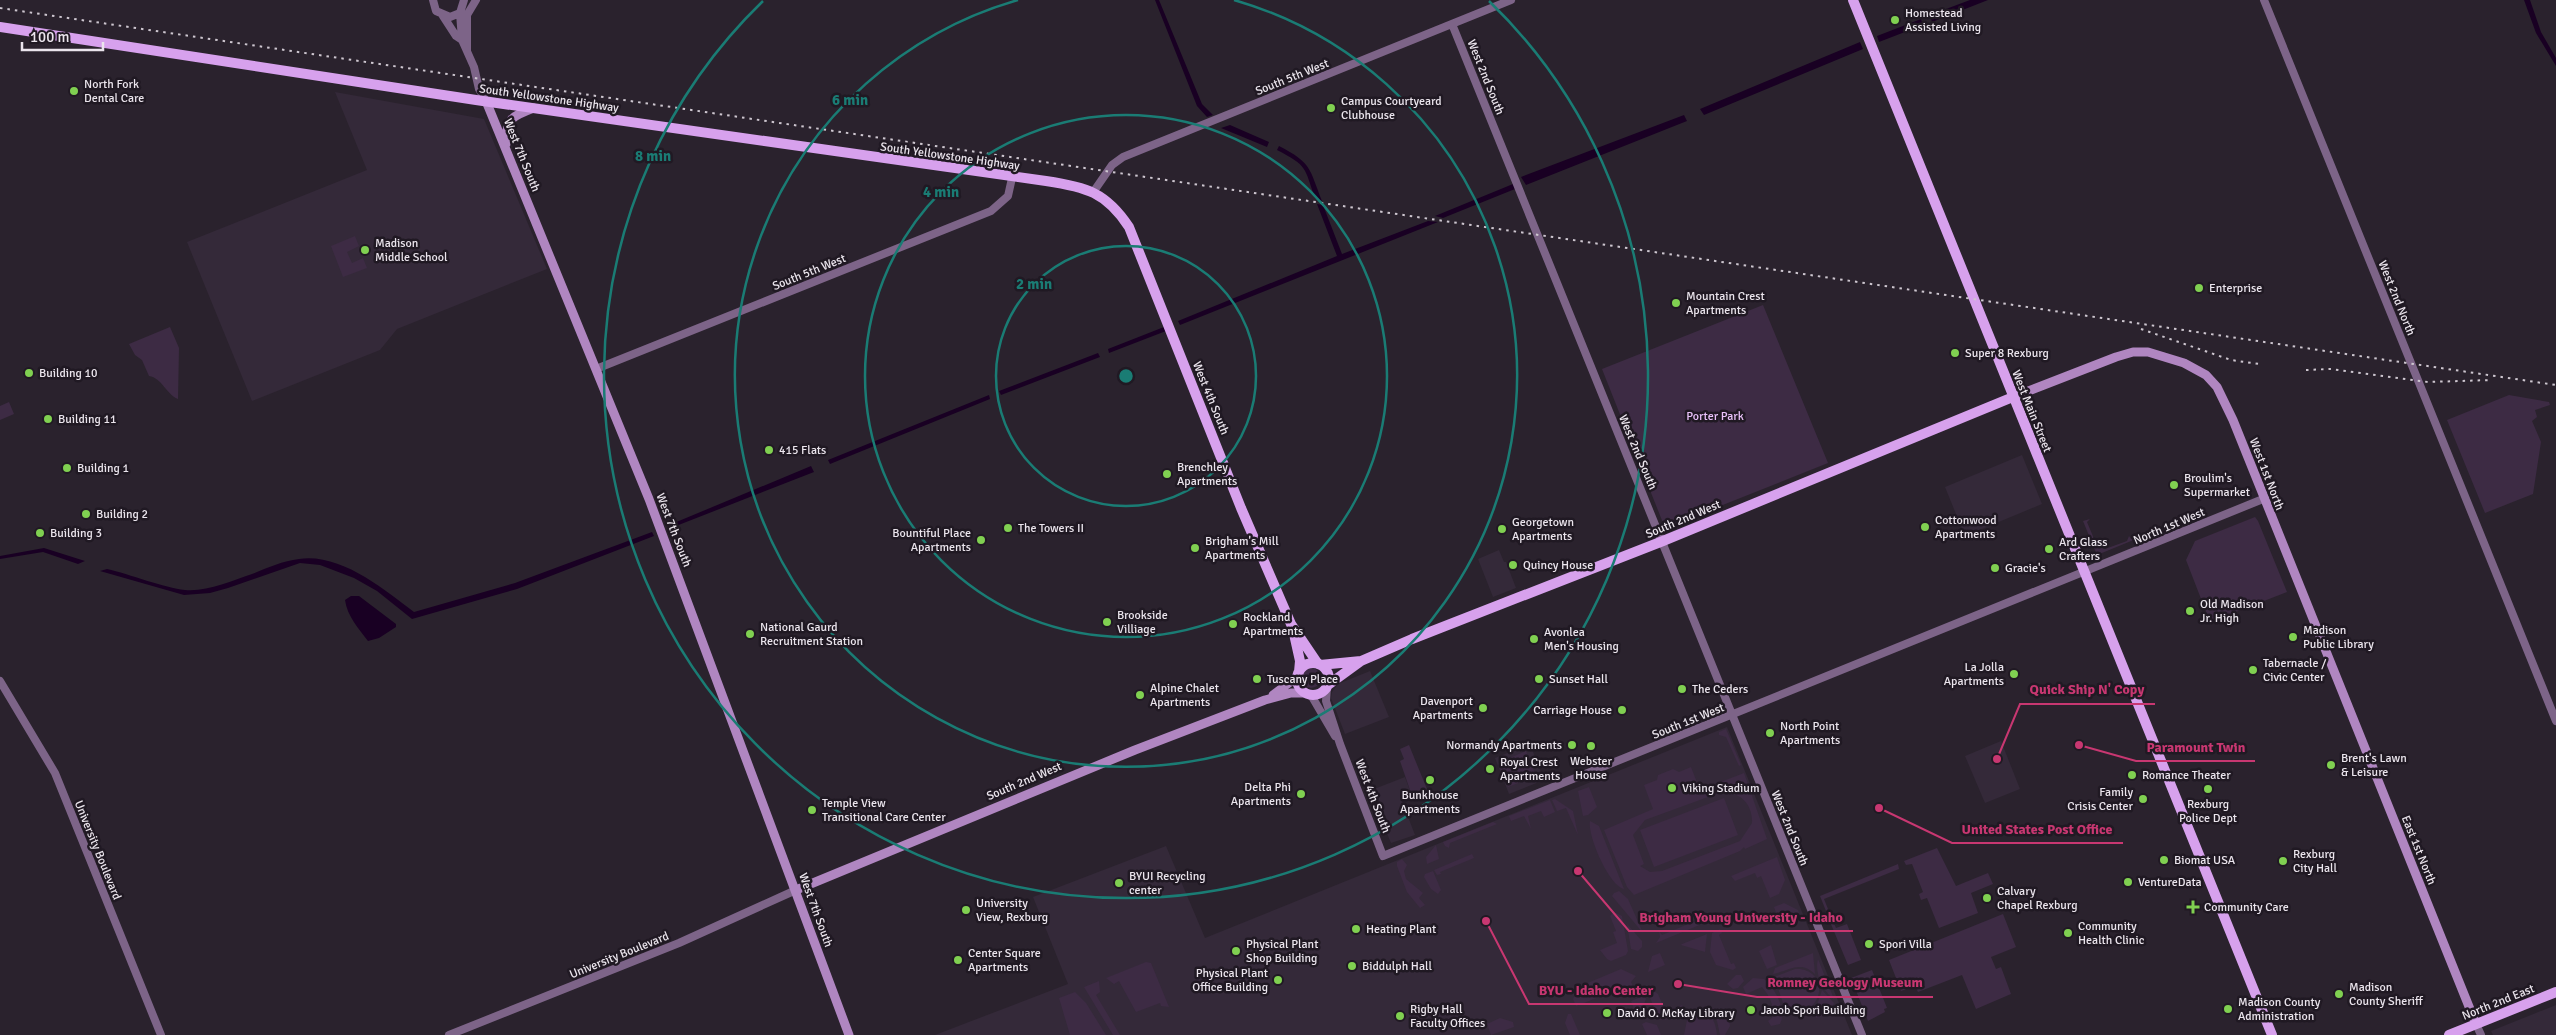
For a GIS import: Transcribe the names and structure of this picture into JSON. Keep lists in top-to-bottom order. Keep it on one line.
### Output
{"streets":{"main road":["South Yellowstone Highway","West 7th South","West 4th South","West Main Street","West 1st North","South 2nd West","East 1st North","North 2nd East"],"street":["South 5th West","West 2nd South","West 2nd North","North 1st West","South 1st West","University Boulevard"]},"crossings":[["South 5th West","West 2nd South"],["South 5th West","South Yellowstone Highway"],["South 5th West","West 7th South"],["South 5th West","West 4th South"],["West 2nd South","South 2nd West"],["West 2nd South","South 1st West"],["South Yellowstone Highway","West 7th South"],["South Yellowstone Highway","West 4th South"],["West 7th South","South 2nd West"],["West 7th South","University Boulevard"],["West 4th South","South 2nd West"],["West 4th South","South 1st West"],["West Main Street","West 1st North"],["West Main Street","South 2nd West"],["West Main Street","North 1st West"],["West Main Street","South 1st West"],["West 1st North","South 2nd West"],["West 1st North","North 1st West"],["West 1st North","East 1st North"],["South 2nd West","University Boulevard"],["North 1st West","South 1st West"],["East 1st North","North 2nd East"]],"parks":["Porter Park"],"places":{"other":["Homestead Assisted Living","North Fork Dental Care","Campus Courtyeard Clubhouse","Madison Middle School","Enterprise","Mountain Crest Apartments","Super 8 Rexburg","Building 10","Building 11","415 Flats","Building 1","Brenchley Apartments","Broulim's Supermarket","Building 2","Cottonwood Apartments","The Towers II","Georgetown Apartments","Building 3","Bountiful Place Apartments","Brigham's Mill Apartments","Ard Glass Crafters","Quincy House","Gracie's","Old Madison Jr. High","Brookside Villiage","Rockland Apartments","National Gaurd Recruitment Station","Madison Public Library","Avonlea Men's Housing","Tabernacle / Civic Center","La Jolla Apartments","Tuscany Place","Sunset Hall","The Ceders","Alpine Chalet Apartments","Davenport Apartments","Carriage House","North Point Apartments","Normandy Apartments","Paramount Twin","Webster House","Quick Ship N' Copy","Brent's Lawn & Leisure","Royal Crest Apartments","Romance Theater","Bunkhouse Apartments","Viking Stadium","Rexburg Police Dept","Delta Phi Apartments","Family Crisis Center","United States Post Office","Temple View Transitional Care Center","Biomat USA","Rexburg City Hall","Brigham Young University - Idaho","VentureData","BYUI Recycling center","Calvary Chapel Rexburg","University View, Rexburg","BYU - Idaho Center","Heating Plant","Community Health Clinic","Spori Villa","Physical Plant Shop Building","Center Square Apartments","Biddulph Hall","Physical Plant Office Building","Romney Geology Museum","Madison County Sheriff","Madison County Administration","Jacob Spori Building","David O. McKay Library","Rigby Hall Faculty Offices"],"health":["Community Care"]},"scale_bar":"100 m","rings":["6 min","8 min","4 min","2 min"]}
